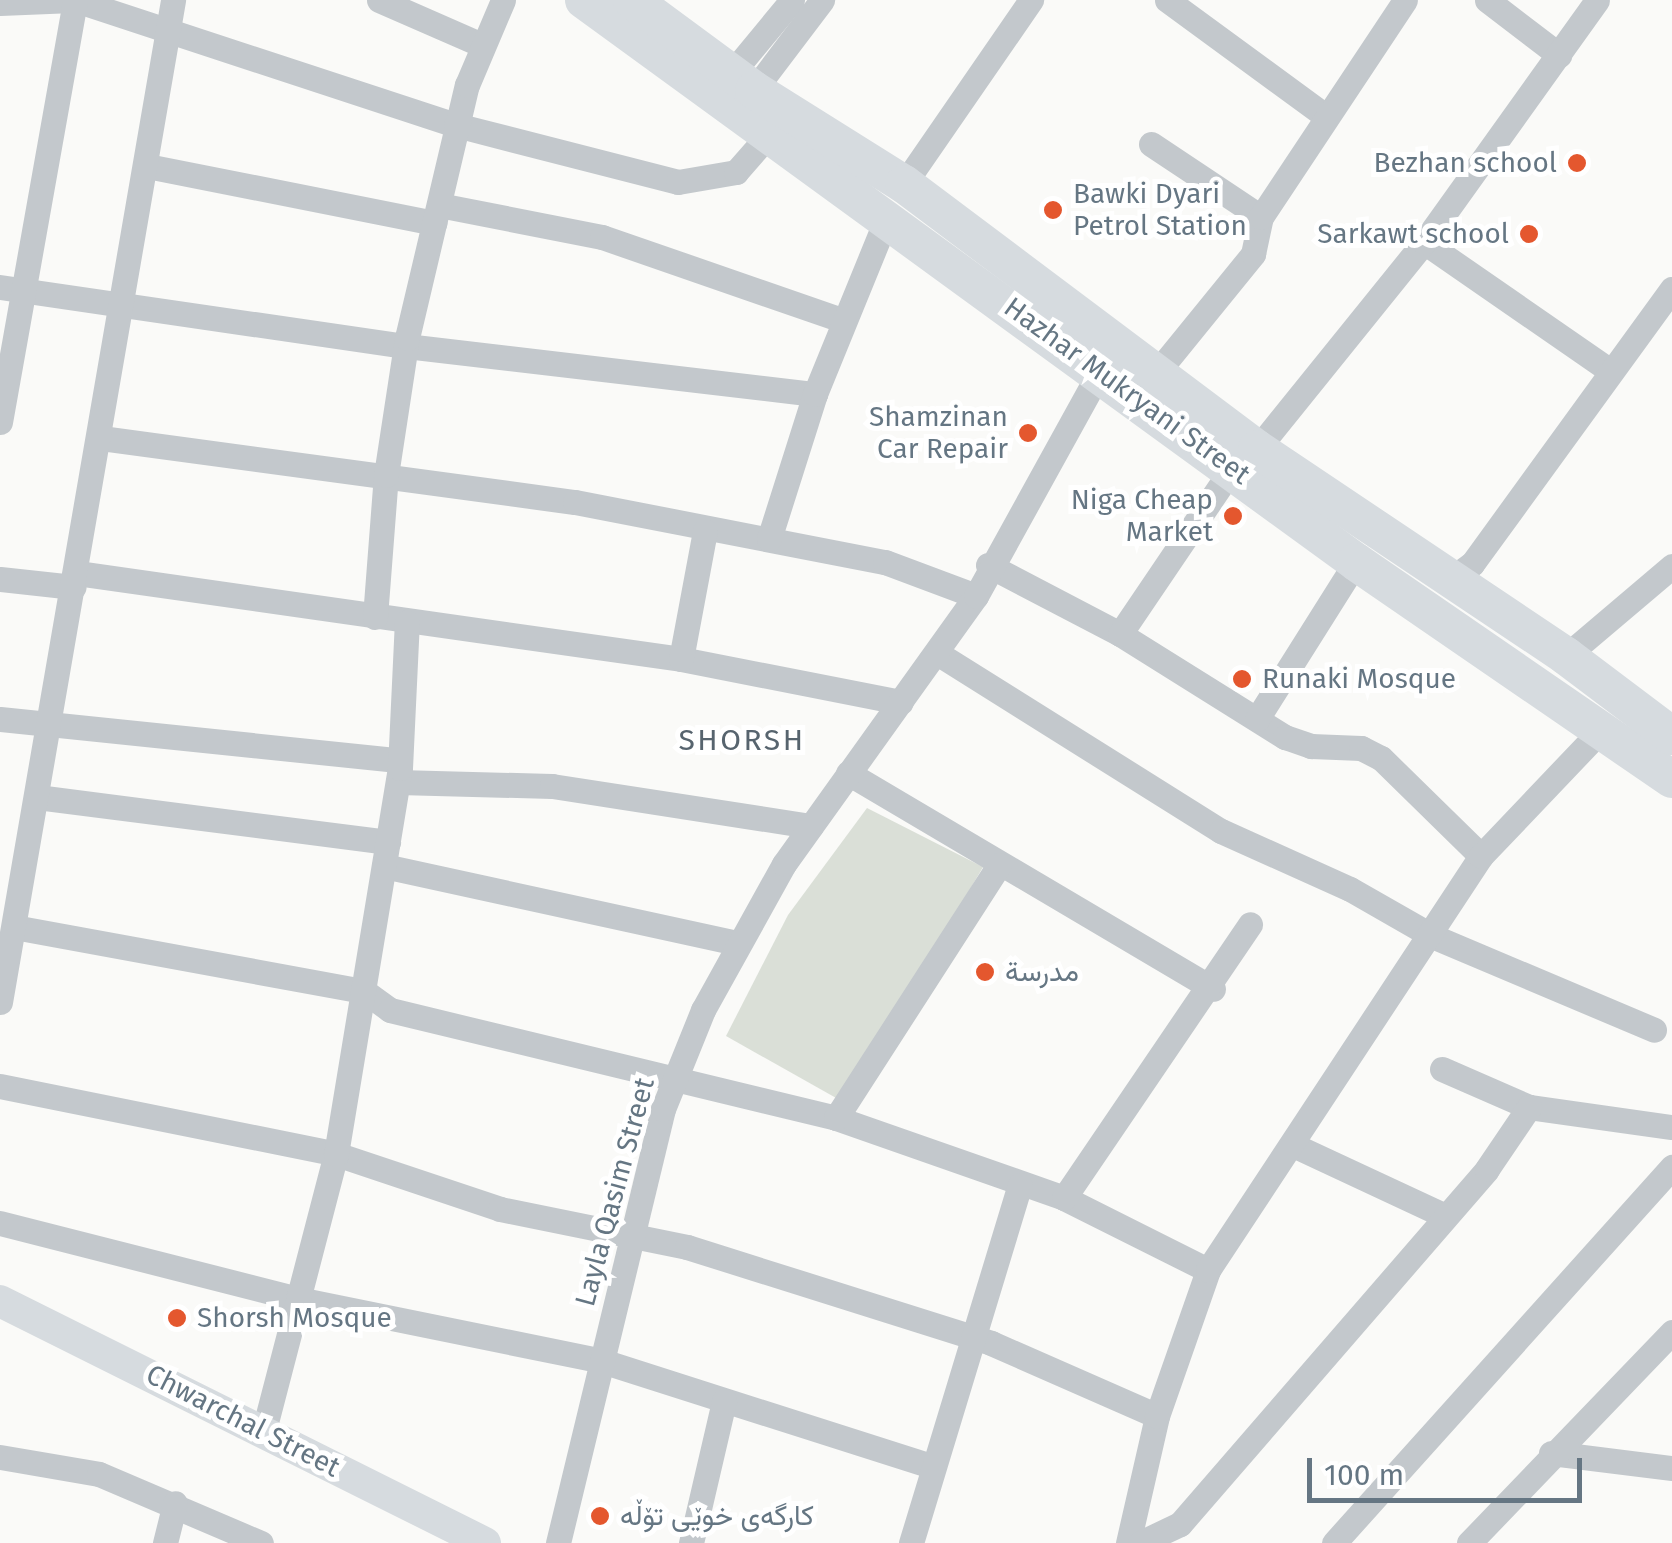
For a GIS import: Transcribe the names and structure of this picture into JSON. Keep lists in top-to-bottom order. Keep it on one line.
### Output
{"streets":{"highway":["Hazhar Mukryani Street"],"main road":["Chwarchal Street"],"street":["Layla Qasim Street"]},"crossings":[["Hazhar Mukryani Street","Layla Qasim Street"]],"districts":["SHORSH"],"places":["Bezhan school","Bawki Dyari Petrol Station","Sarkawt school","Shamzinan Car Repair","Niga Cheap Market","Runaki Mosque","مدرسة","Shorsh Mosque","کارگەی خوێی تۆڵە"],"scale_bar":"100 m"}
